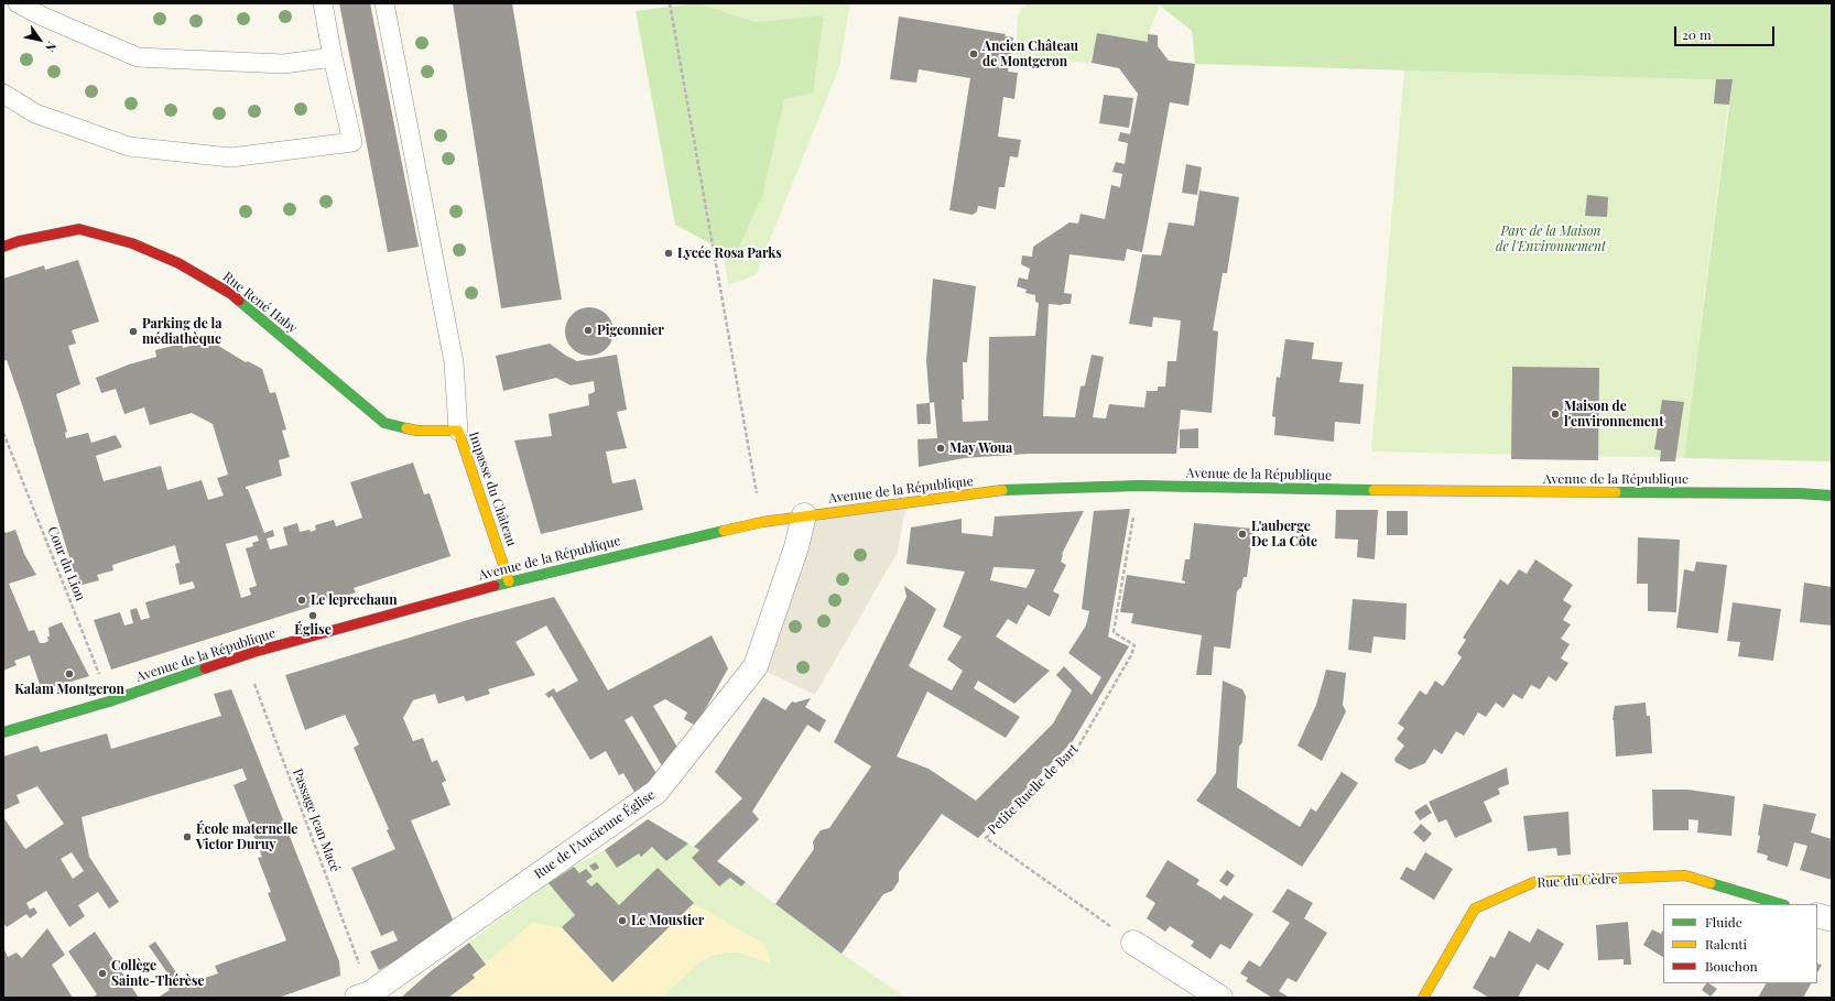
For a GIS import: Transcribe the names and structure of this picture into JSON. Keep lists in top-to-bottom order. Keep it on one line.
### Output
{"streets":{"main road":["Rue René Haby","Avenue de la République","Impasse du Château","Rue du Cèdre"],"street":["Rue de l'Ancienne Église"],"path":["Cour du Lion","Petite Ruelle de Bart","Passage Jean Macé"]},"crossings":[["Rue René Haby","Impasse du Château"],["Avenue de la République","Impasse du Château"],["Avenue de la République","Cour du Lion"],["Avenue de la République","Petite Ruelle de Bart"],["Avenue de la République","Passage Jean Macé"],["Avenue de la République","Rue de l'Ancienne Église"],["Passage Jean Macé","Rue de l'Ancienne Église"]],"parks":["Parc de la Maison de l'Environnement"],"places":["Ancien Château de Montgeron","Lycée Rosa Parks","Pigeonnier","Parking de la médiathèque","Maison de l'environnement","May Woua","L'auberge De La Côte","Le leprechaun","Église","Kalam Montgeron","École maternelle Victor Duruy","Le Moustier","Collège Sainte-Thérèse"],"legend":["Fluide","Ralenti","Bouchon"],"scale_bar":"20 m","north":"bottom right"}
